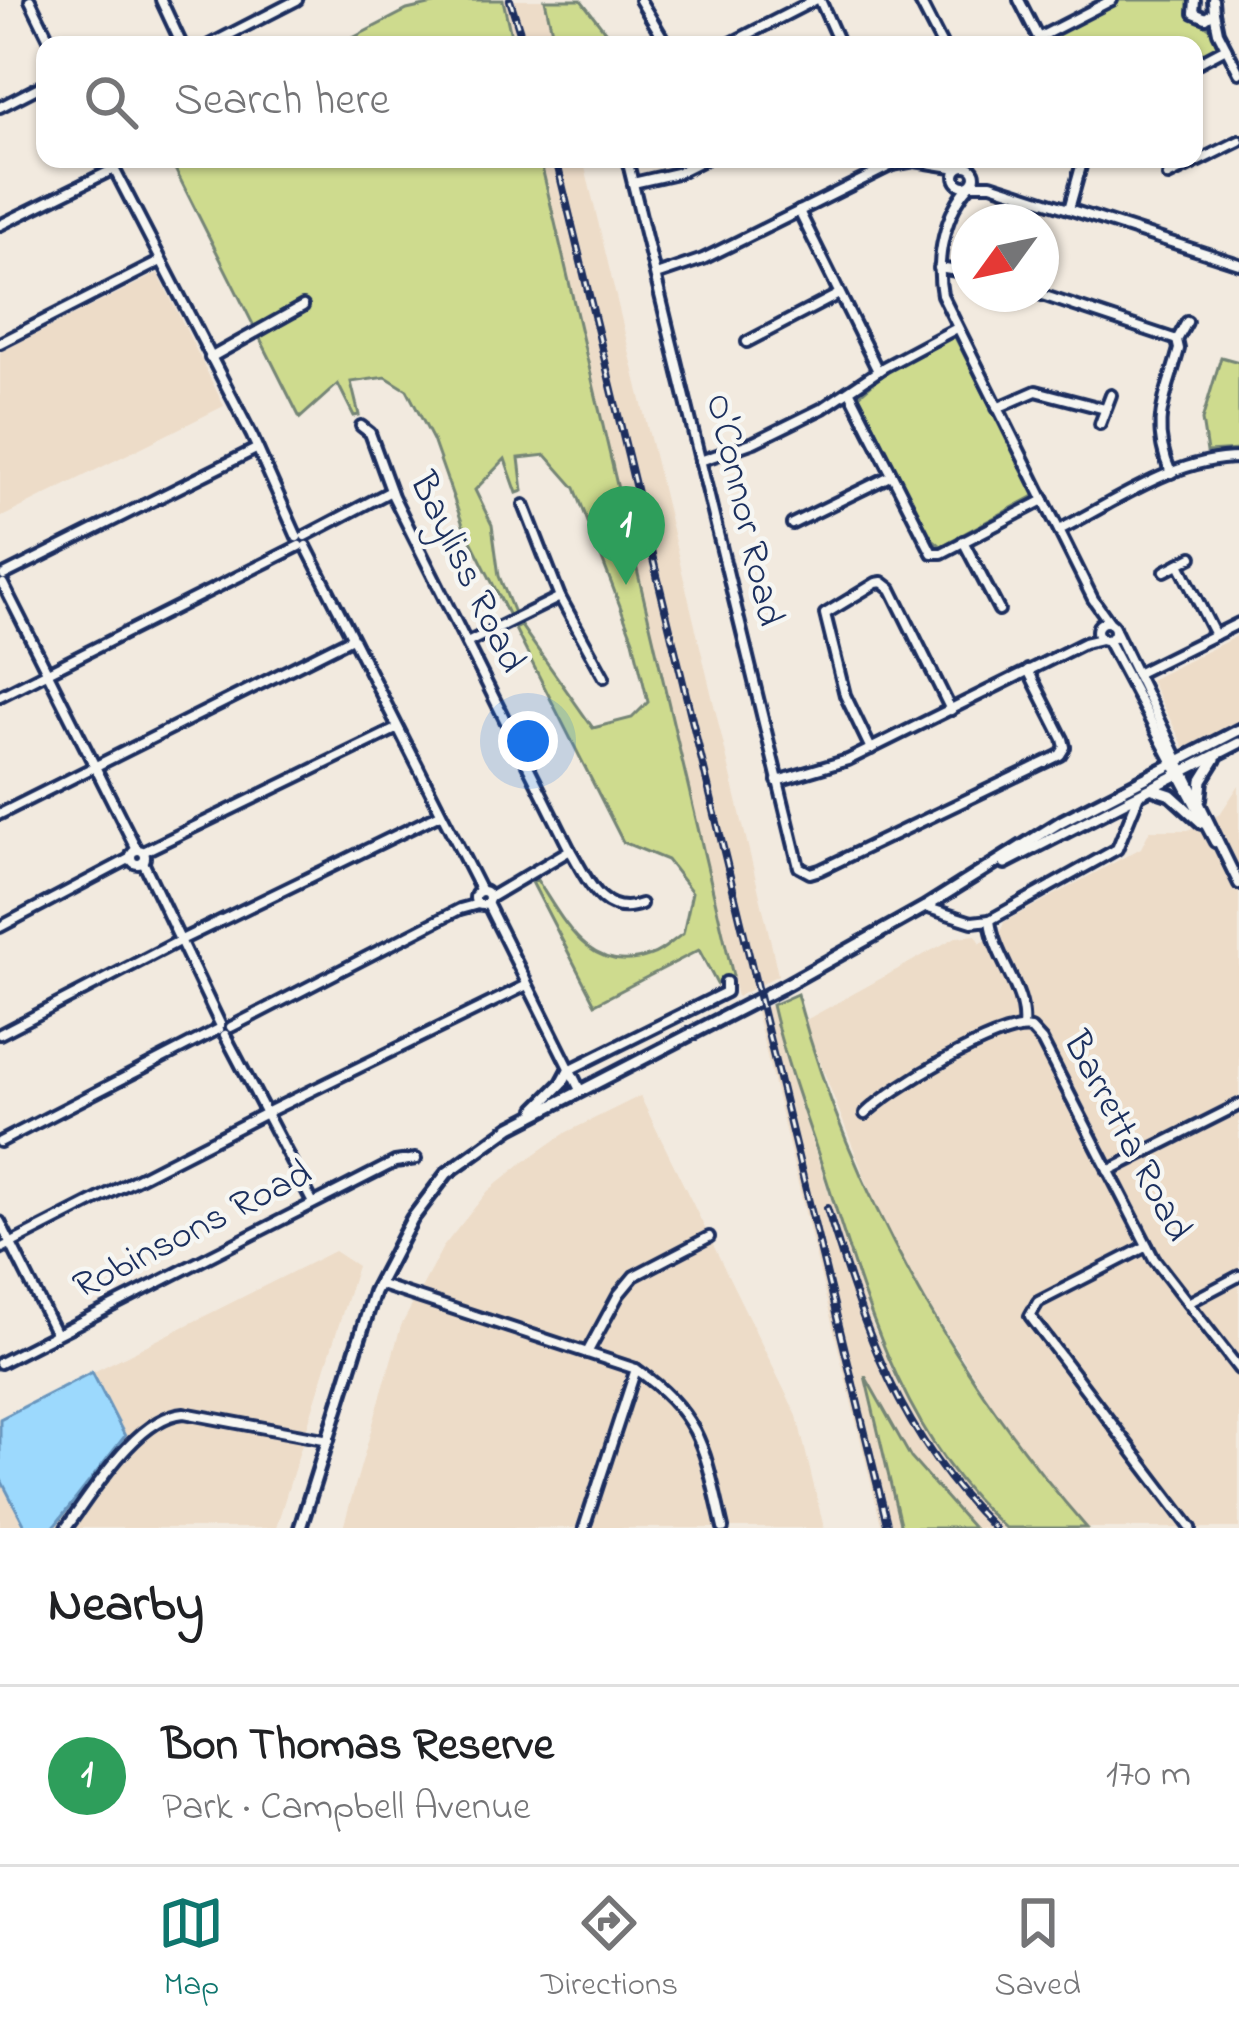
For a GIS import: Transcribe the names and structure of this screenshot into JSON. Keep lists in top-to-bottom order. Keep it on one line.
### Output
{"streets":{"street":["O'Connor Road","Bayliss Road","Barretta Road","Robinsons Road"]},"north":"bottom left","page":{"search":"Search here","pins":"1","heading":"Nearby","list":[{"mark":"1","name":"Bon Thomas Reserve","note":"Park · Campbell Avenue","value":"170 m"}],"nav":["Map","Directions","Saved"]}}
